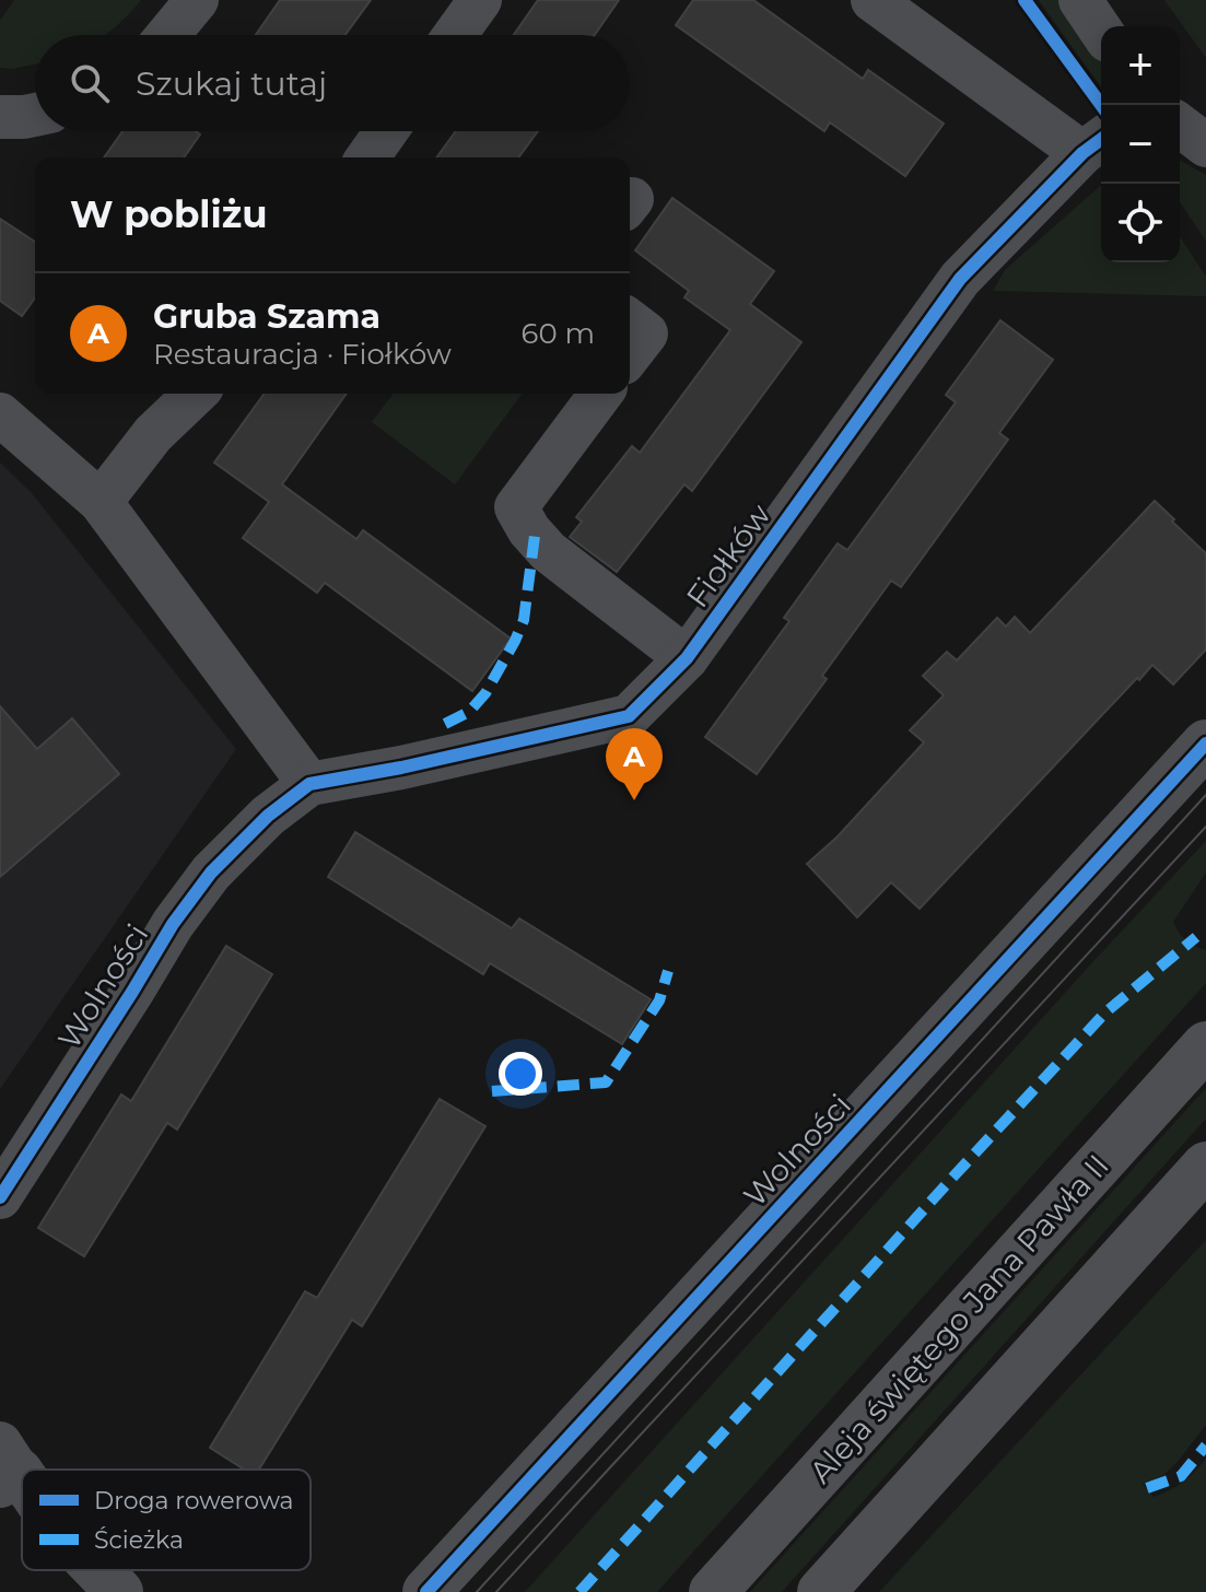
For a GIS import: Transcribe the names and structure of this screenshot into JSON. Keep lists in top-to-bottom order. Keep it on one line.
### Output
{"streets":{"main road":["Aleja świętego Jana Pawła II"],"street":["Fiołków","Wolności"]},"crossings":[["Fiołków","Wolności"]],"legend":["Droga rowerowa","Ścieżka"],"page":{"map_buttons":["+","−"],"search":"Szukaj tutaj","heading":"W pobliżu","list":[{"mark":"A","name":"Gruba Szama","note":"Restauracja · Fiołków","value":"60 m"}],"pins":"A"}}
